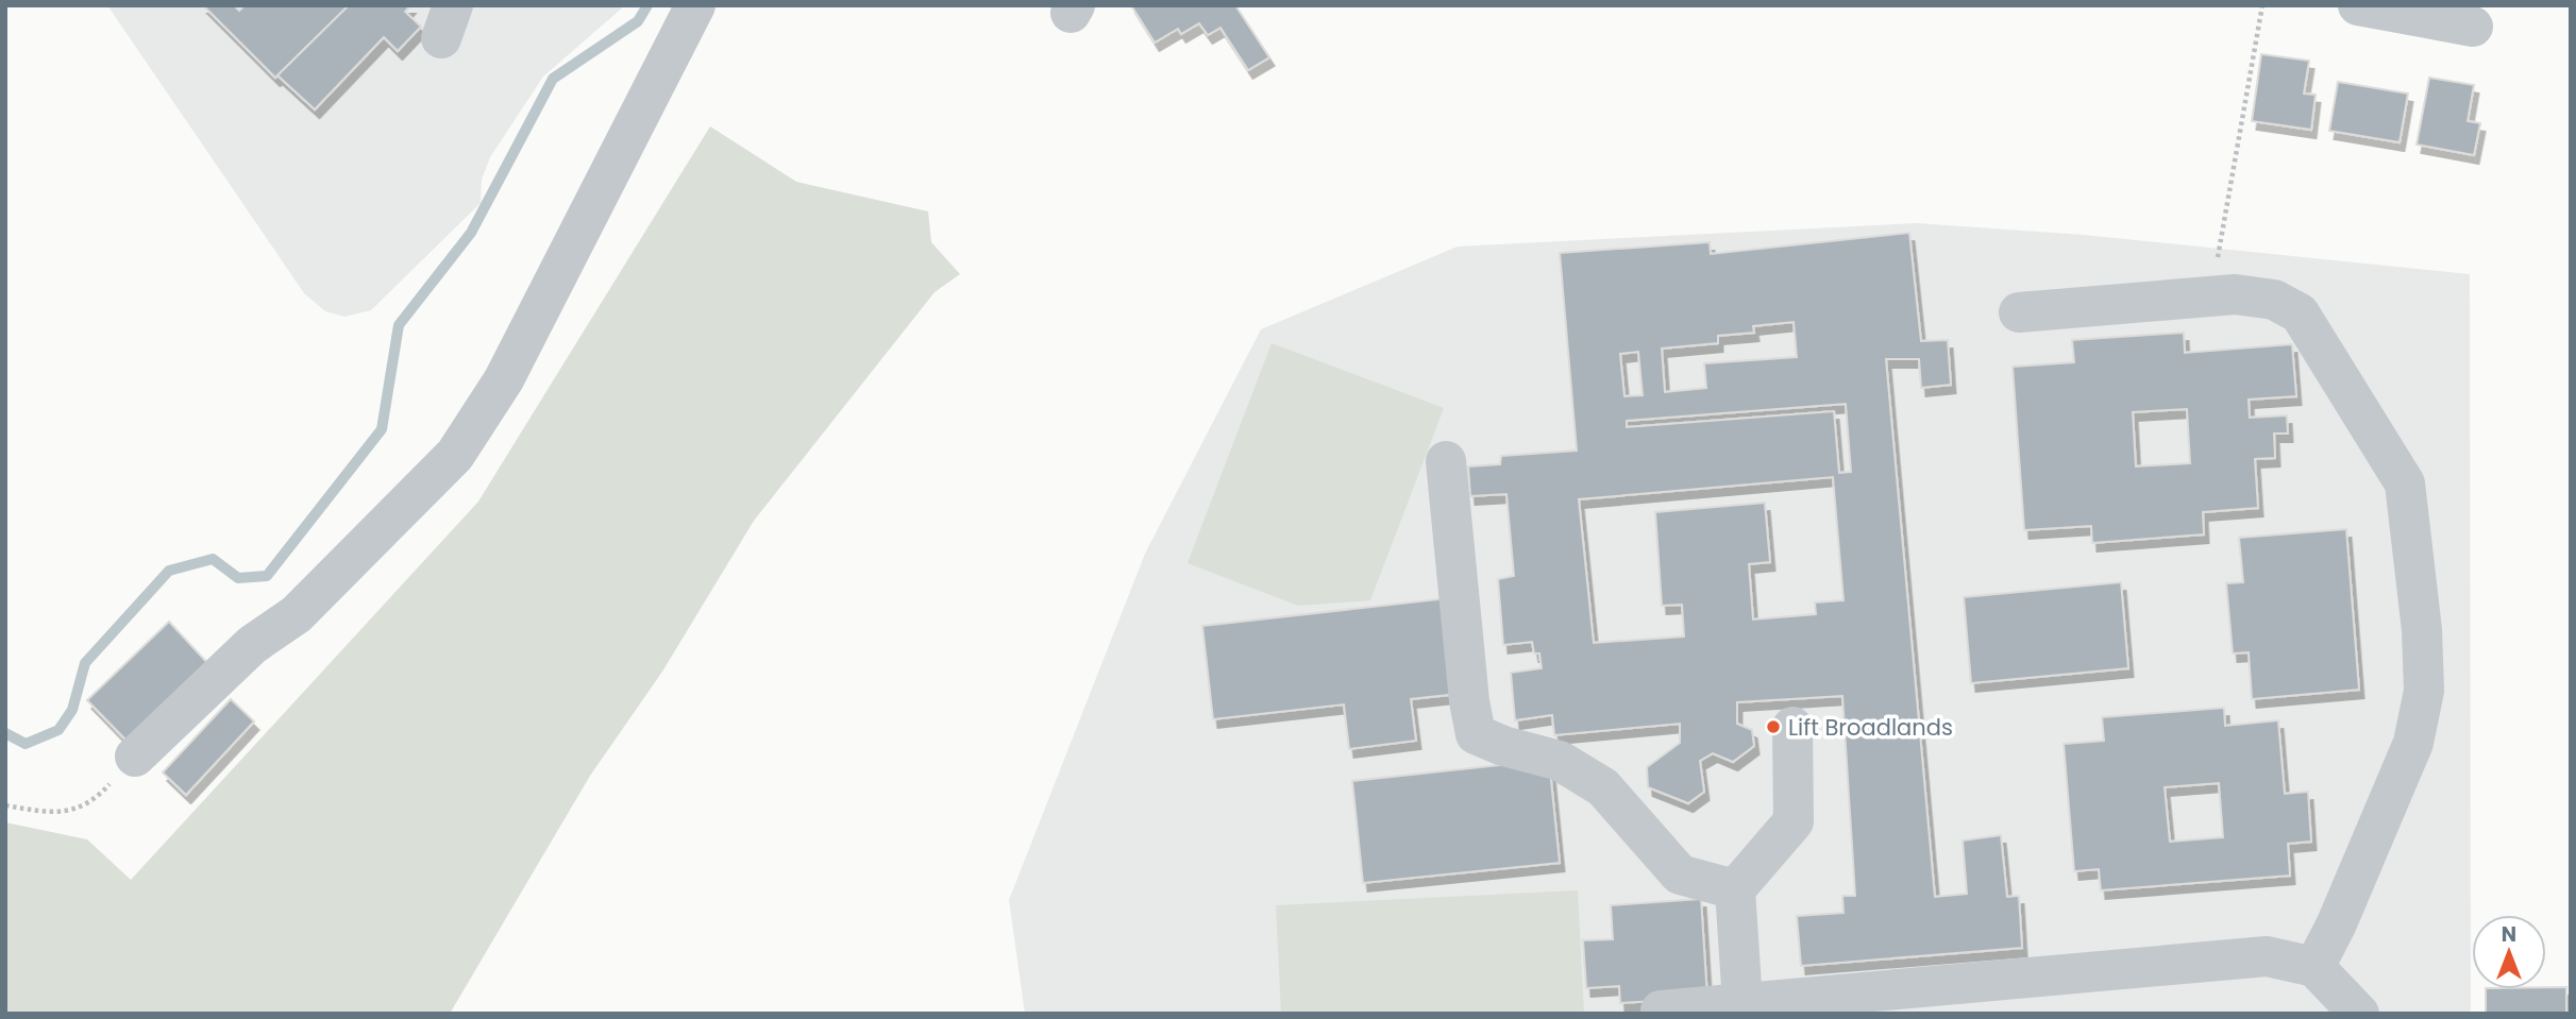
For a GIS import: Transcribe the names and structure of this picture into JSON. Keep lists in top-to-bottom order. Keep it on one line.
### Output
{"places":["Lift Broadlands"],"north":"top"}
